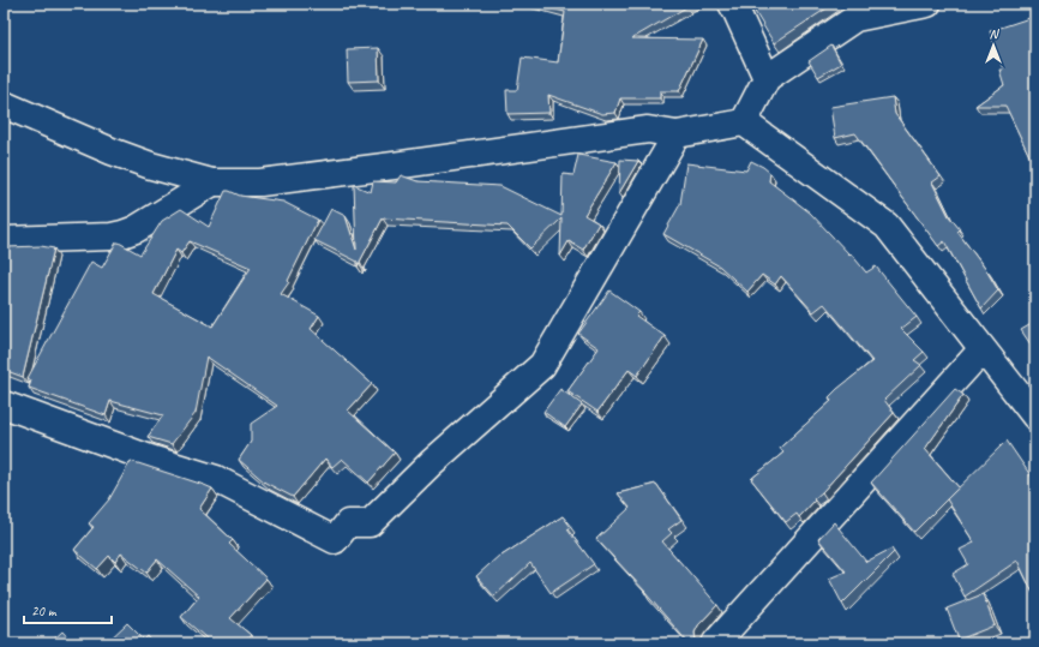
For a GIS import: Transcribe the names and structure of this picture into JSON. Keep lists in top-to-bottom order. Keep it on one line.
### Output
{"scale_bar":"20 m","north":"top"}
